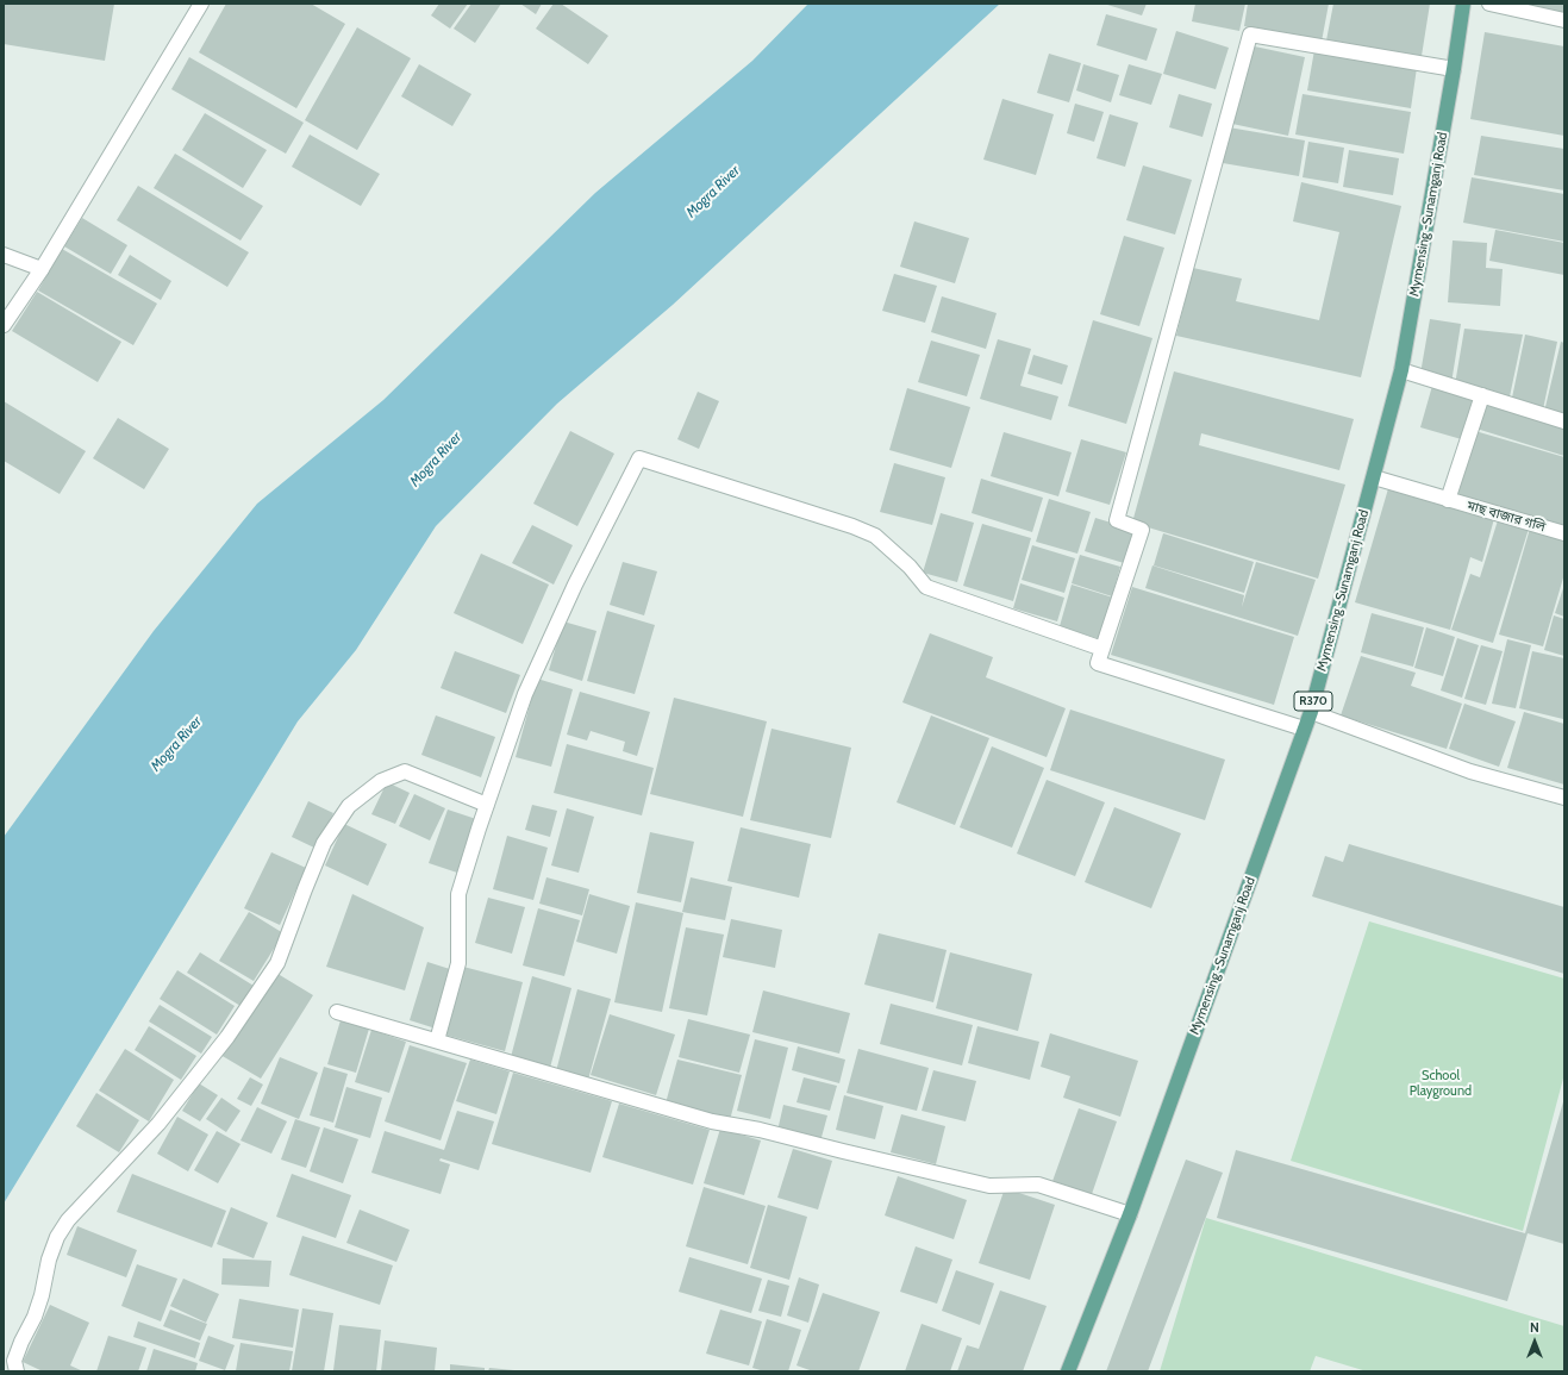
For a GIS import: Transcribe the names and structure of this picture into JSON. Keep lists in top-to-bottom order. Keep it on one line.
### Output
{"streets":{"main road":["Mymensing -Sunamganj Road","R370"],"street":["মাছ বাজার গলি"]},"crossings":[["Mymensing -Sunamganj Road","মাছ বাজার গলি"]],"water":["Mogra River"],"parks":["School Playground"],"north":"top"}
